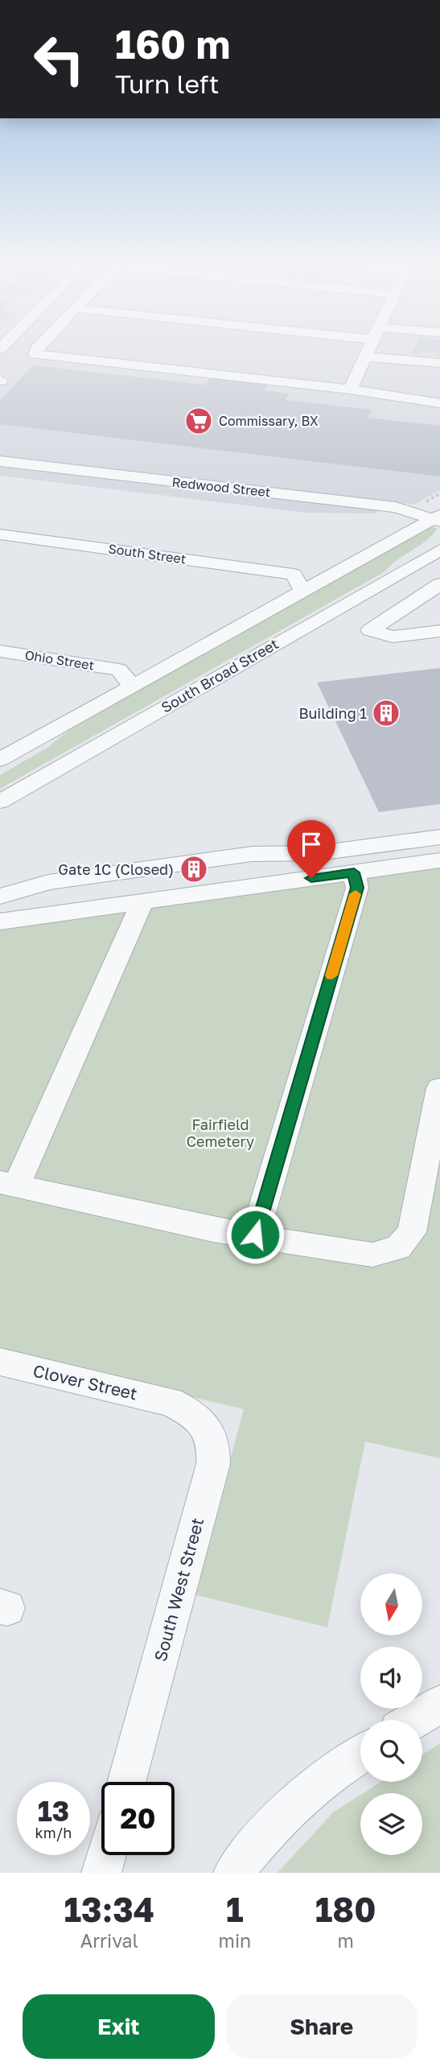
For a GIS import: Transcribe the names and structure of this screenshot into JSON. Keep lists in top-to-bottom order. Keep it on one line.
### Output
{"streets":{"street":["Redwood Street","South Street","Ohio Street","South Broad Street","Clover Street","South West Street"]},"crossings":[["Clover Street","South West Street"]],"parks":["Fairfield Cemetery"],"places":{"supermarket":["Commissary, BX"],"building":["Building 1","Gate 1C (Closed)"]},"north":"bottom","page":{"turn":["160 m","Turn left"],"speed":"13 km/h","limit":"20","eta":["13:34","Arrival","1","min","180","m"],"buttons":["Exit","Share"]}}
